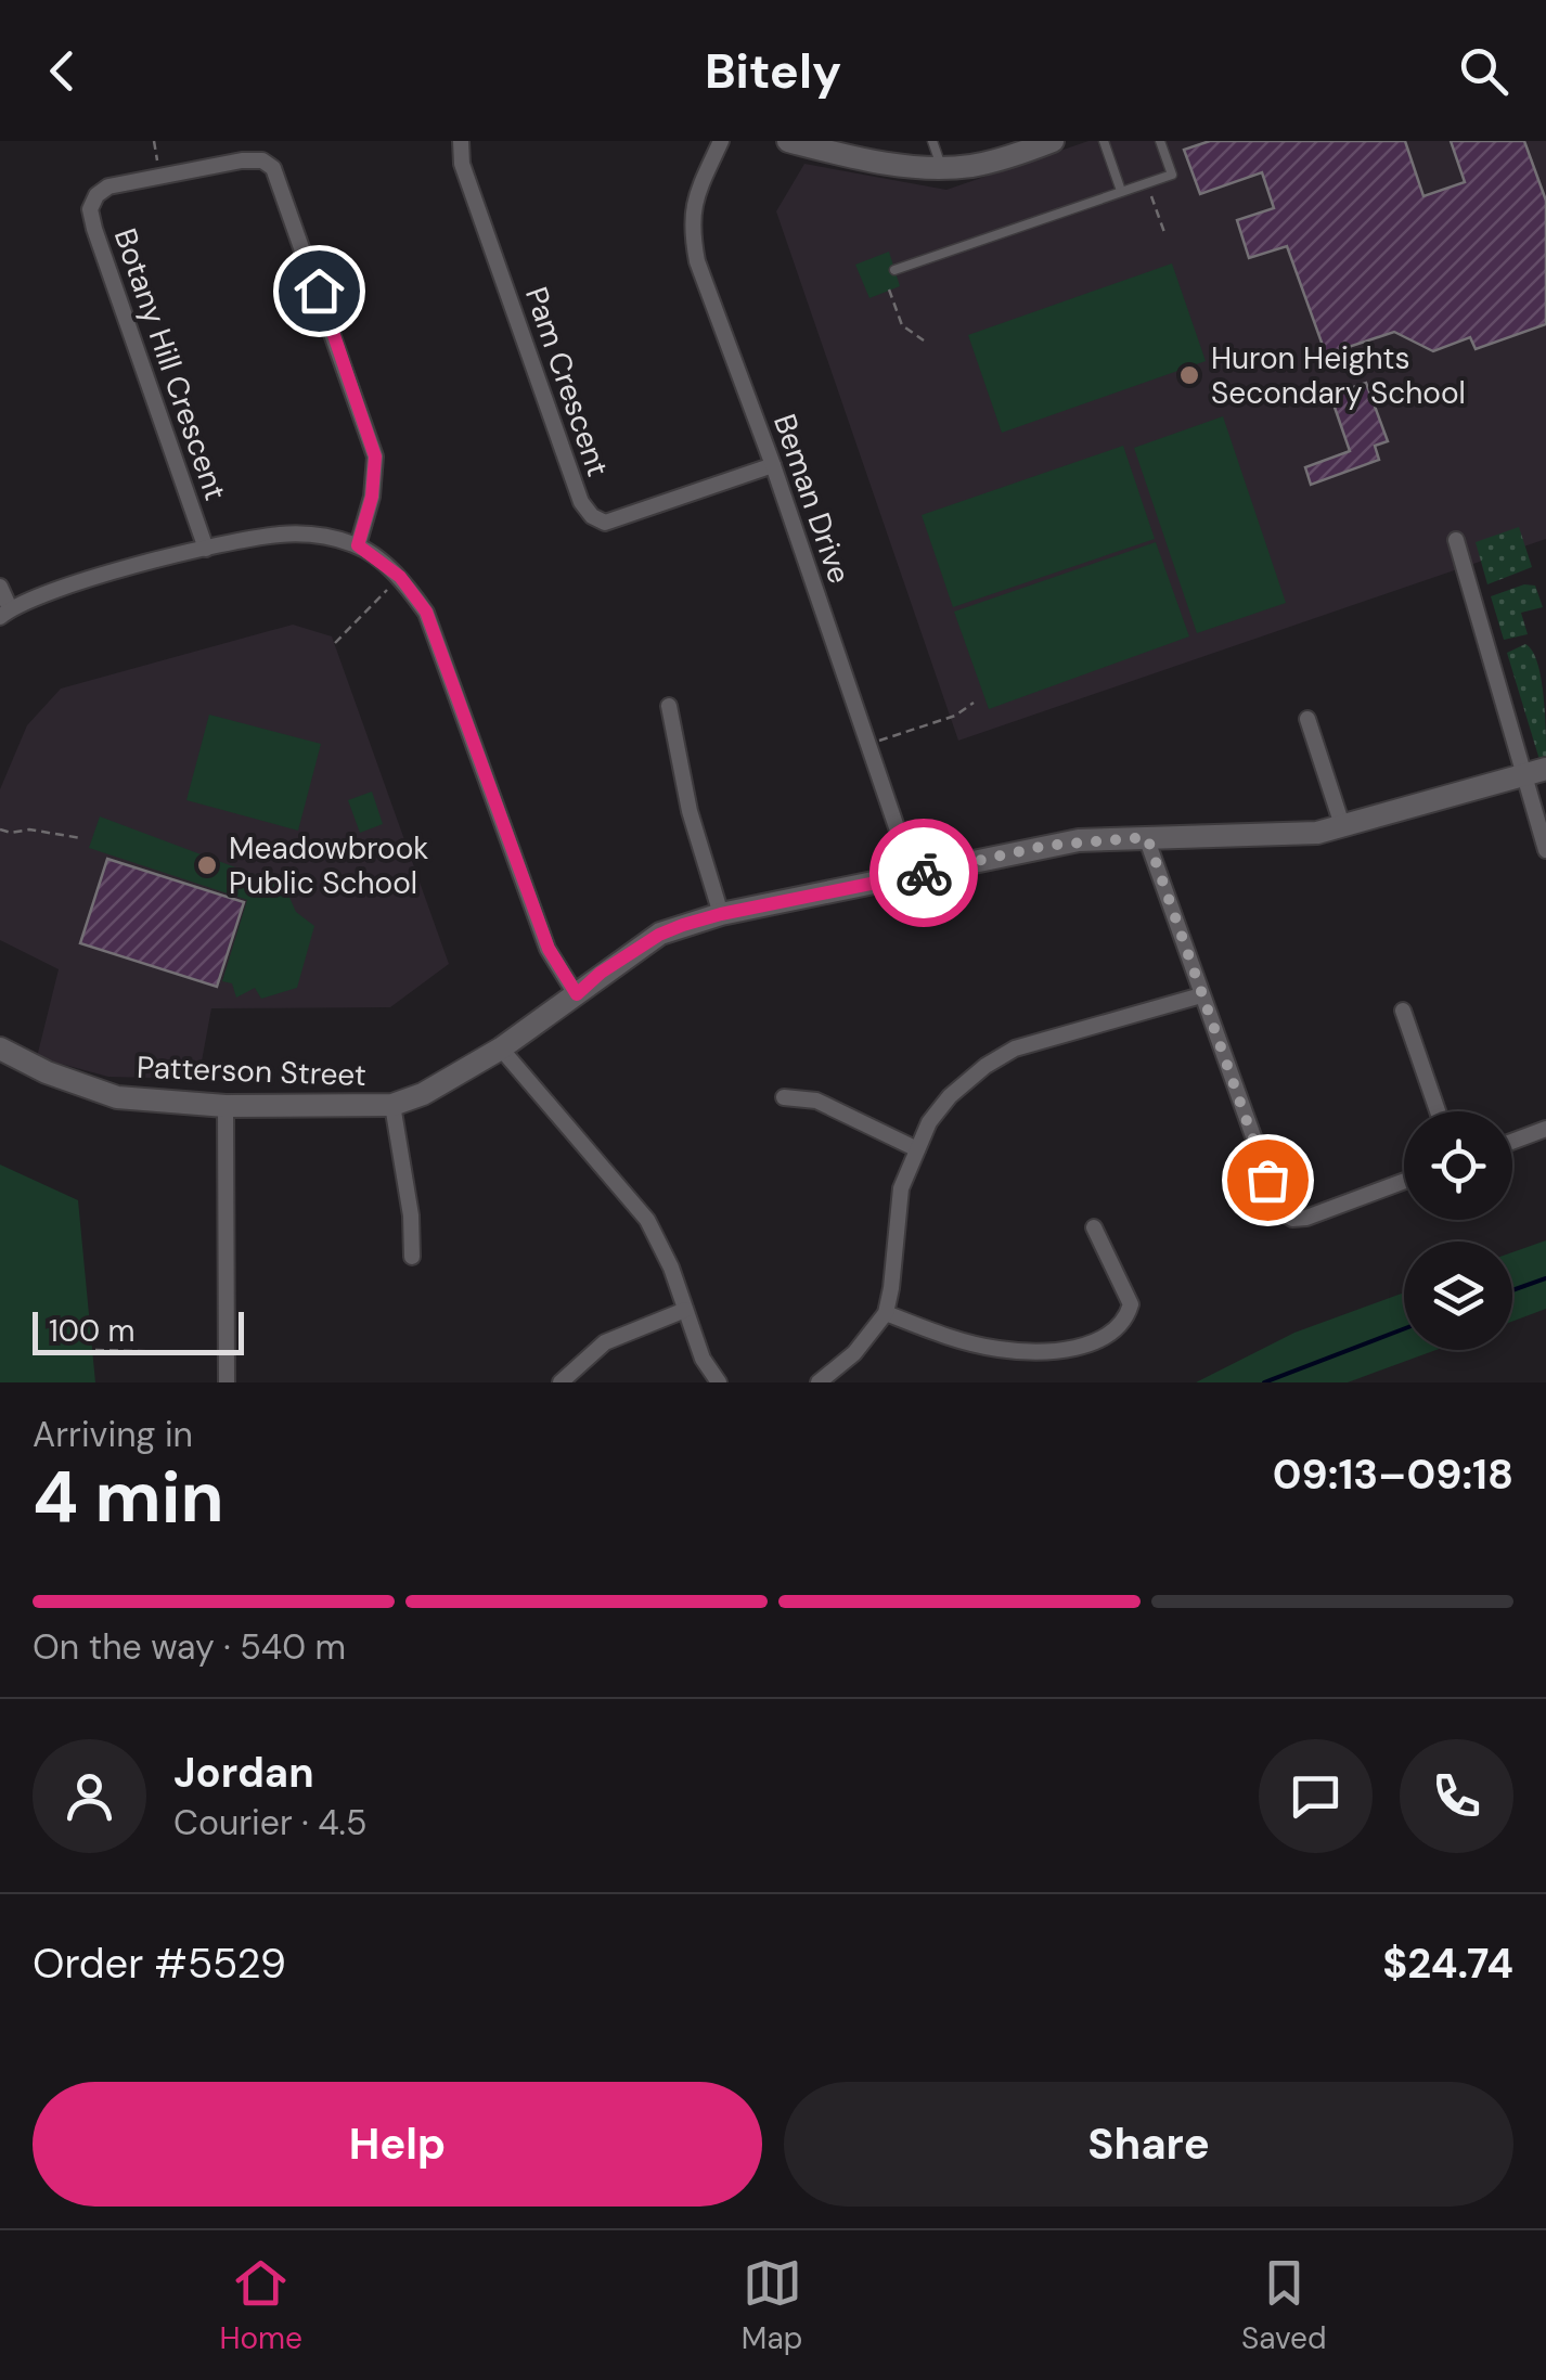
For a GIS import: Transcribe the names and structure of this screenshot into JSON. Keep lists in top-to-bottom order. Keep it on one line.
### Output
{"streets":{"street":["Botany Hill Crescent","Pam Crescent","Beman Drive","Patterson Street"]},"crossings":[["Pam Crescent","Beman Drive"],["Beman Drive","Patterson Street"]],"places":["Huron Heights Secondary School","Meadowbrook Public School"],"scale_bar":"100 m","page":{"header":"Bitely","scale":"100 m","heading":["4 min","Arriving in","09:13–09:18"],"panel":["Jordan","Courier · 4.5","Order #5529","$24.74"],"bar":"On the way · 540 m","buttons":["Help","Share"],"tabs":["Home","Map","Saved"]}}
